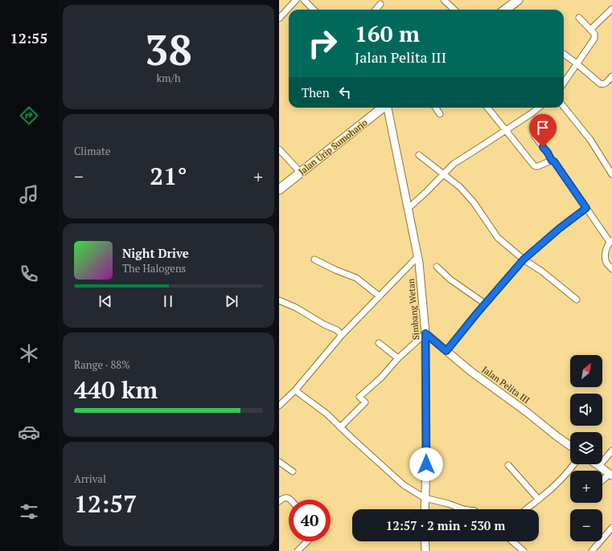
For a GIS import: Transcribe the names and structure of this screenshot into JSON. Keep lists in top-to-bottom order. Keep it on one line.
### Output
{"streets":{"main road":["Jalan Urip Sumoharjo"],"street":["Simbang Wetan","Jalan Pelita III"]},"crossings":[["Simbang Wetan","Jalan Pelita III"]],"north":"top right","page":{"tabs":"12:55","tile":[["38","km/h"],"Climate",["Range · 88%","440 km"],["Arrival","12:57"]],"turn":["160 m","Jalan Pelita III"],"then":"Then","heat":["−","21°","+"],"song":["Night Drive","The Halogens"],"map_buttons":["+","−"],"limit":"40","trip":"12:57 · 2 min · 530 m"}}
